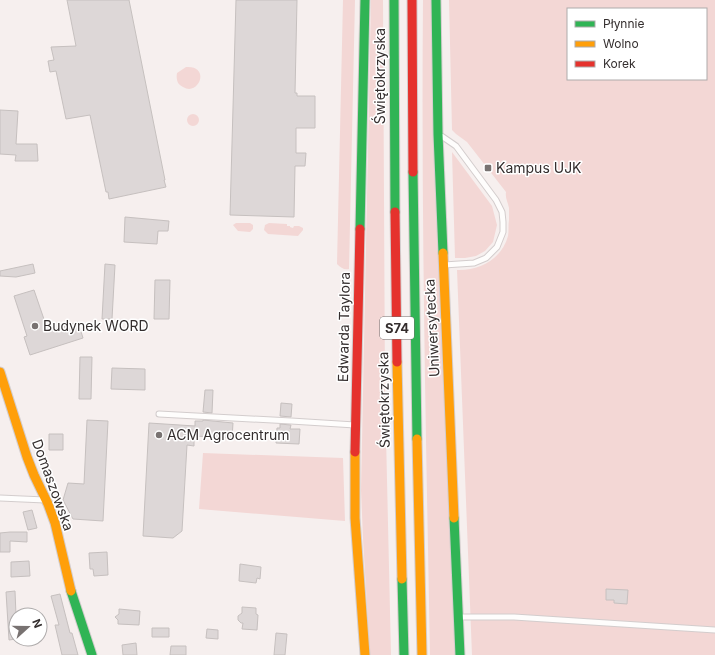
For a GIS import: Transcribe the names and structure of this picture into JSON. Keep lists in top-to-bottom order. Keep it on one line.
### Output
{"streets":{"main road":["Świętokrzyska","Edwarda Taylora","S74","Uniwersytecka","Domaszowska"]},"places":{"transit":["Kampus UJK"],"other":["Budynek WORD","ACM Agrocentrum"]},"legend":["Płynnie","Wolno","Korek"],"north":"right"}
